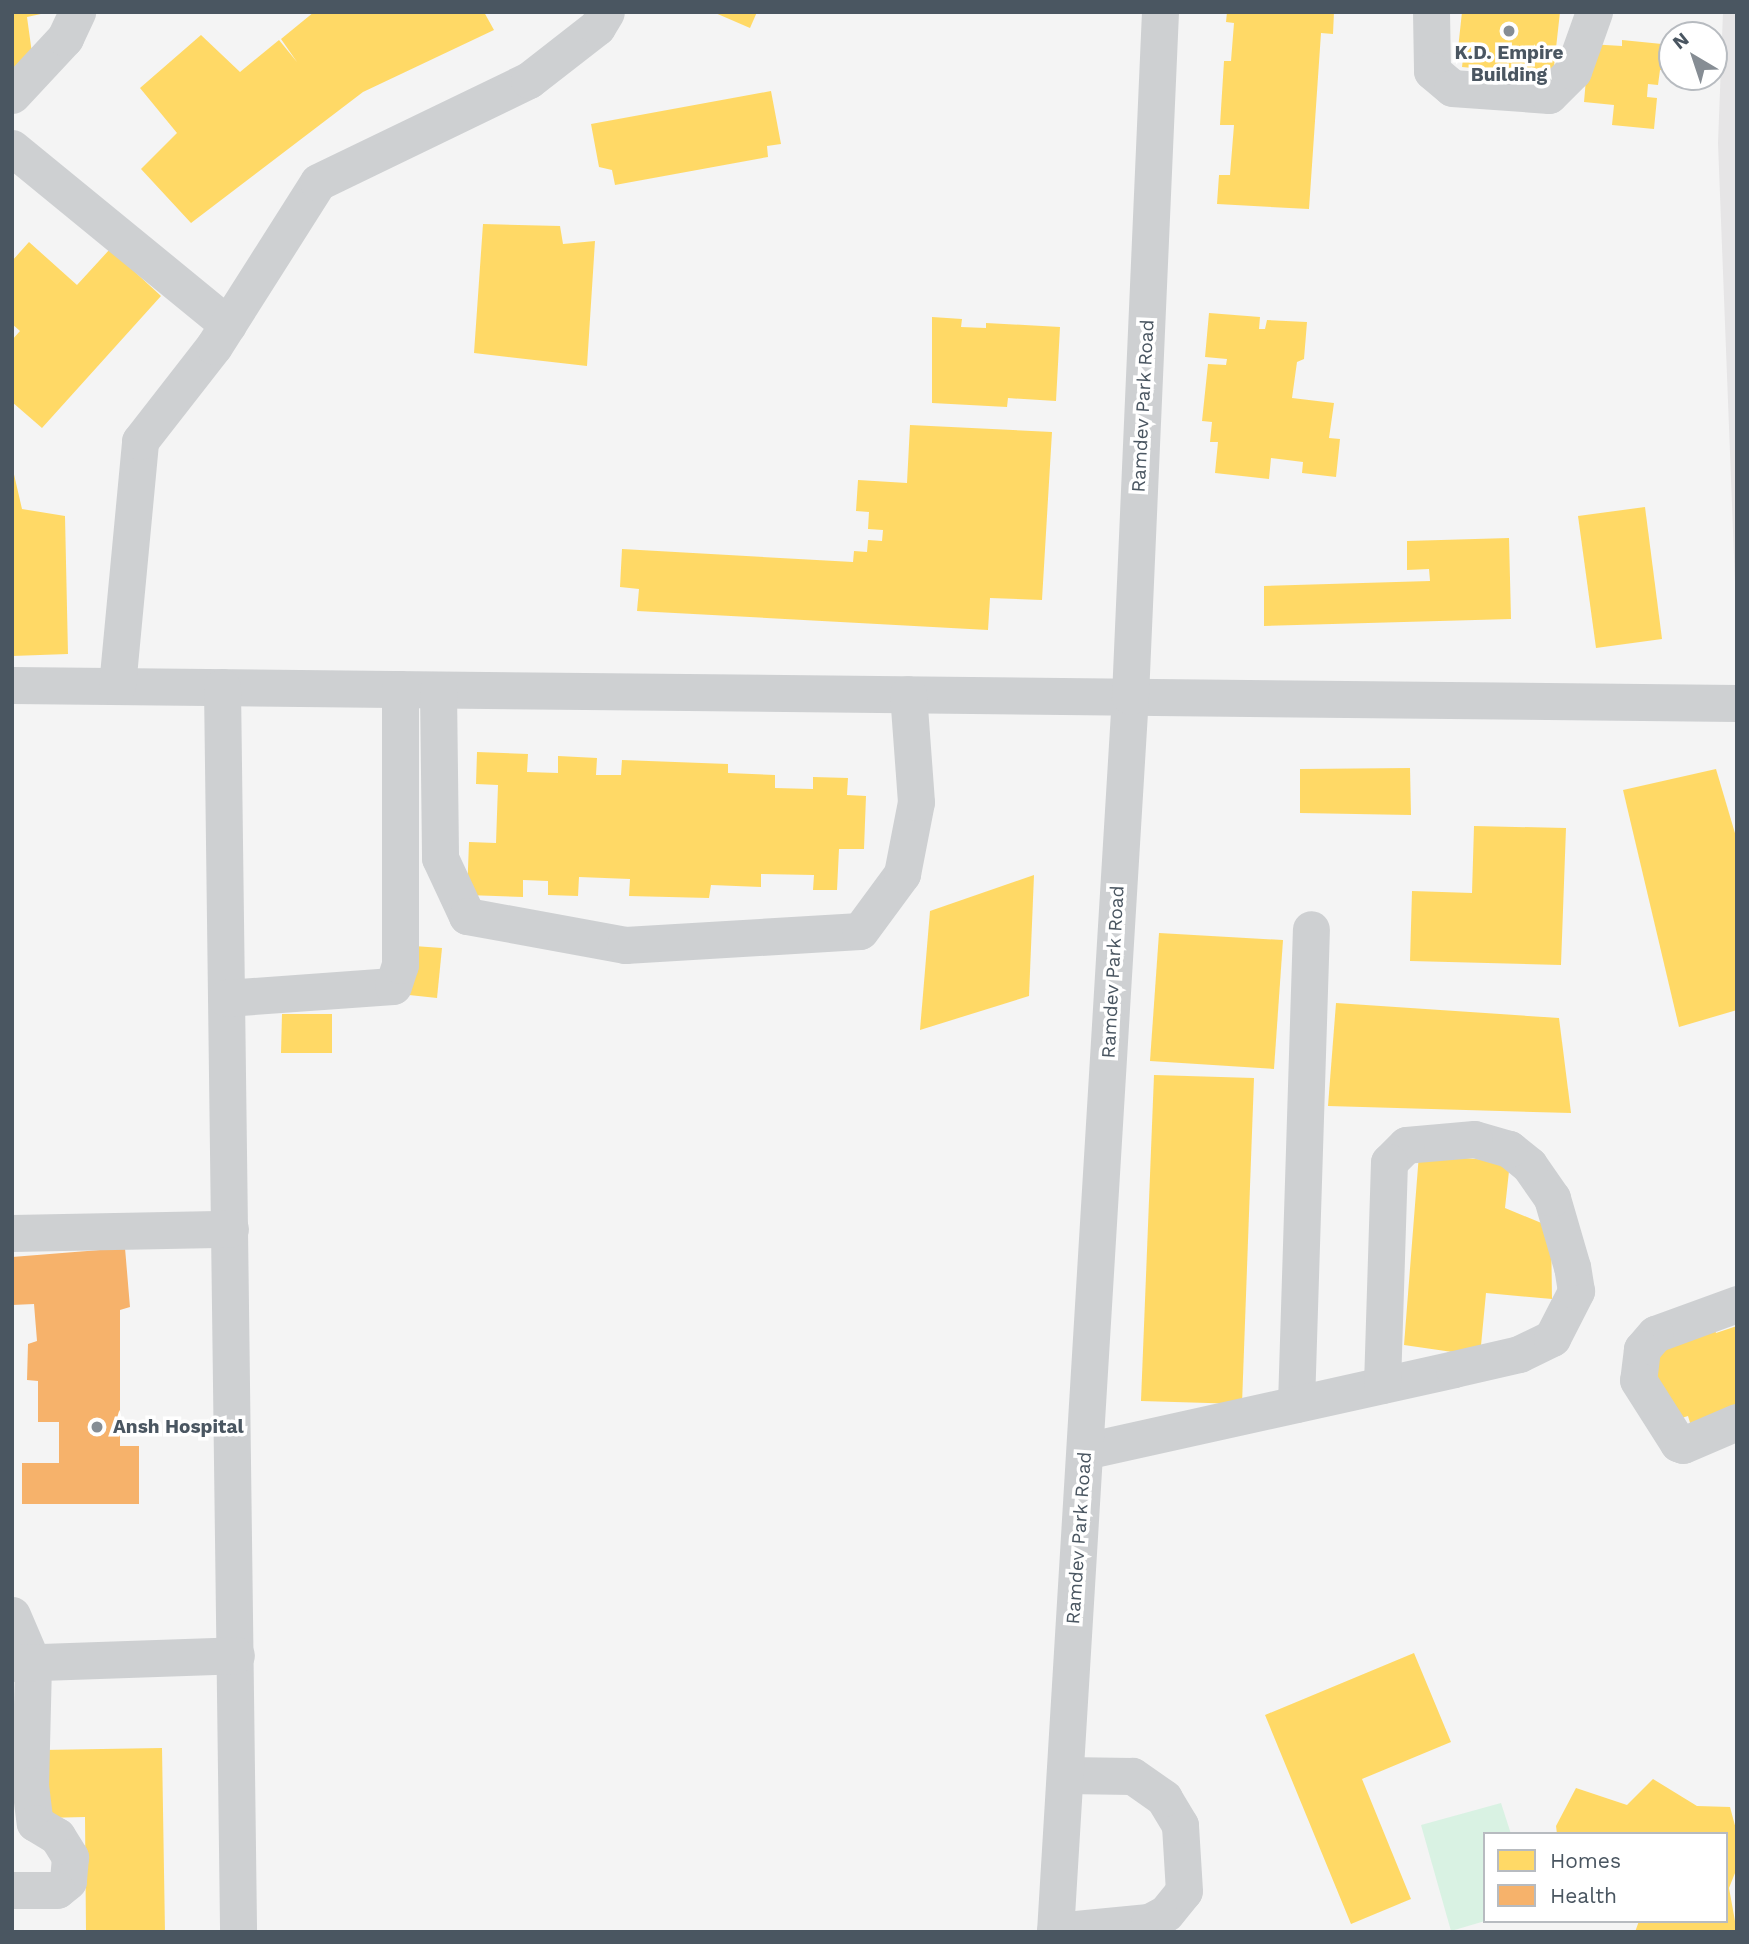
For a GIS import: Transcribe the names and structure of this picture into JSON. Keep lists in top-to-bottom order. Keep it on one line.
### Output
{"streets":{"street":["Ramdev Park Road"]},"places":["K.D. Empire Building","Ansh Hospital"],"legend":["Homes","Health"],"north":"top left"}
